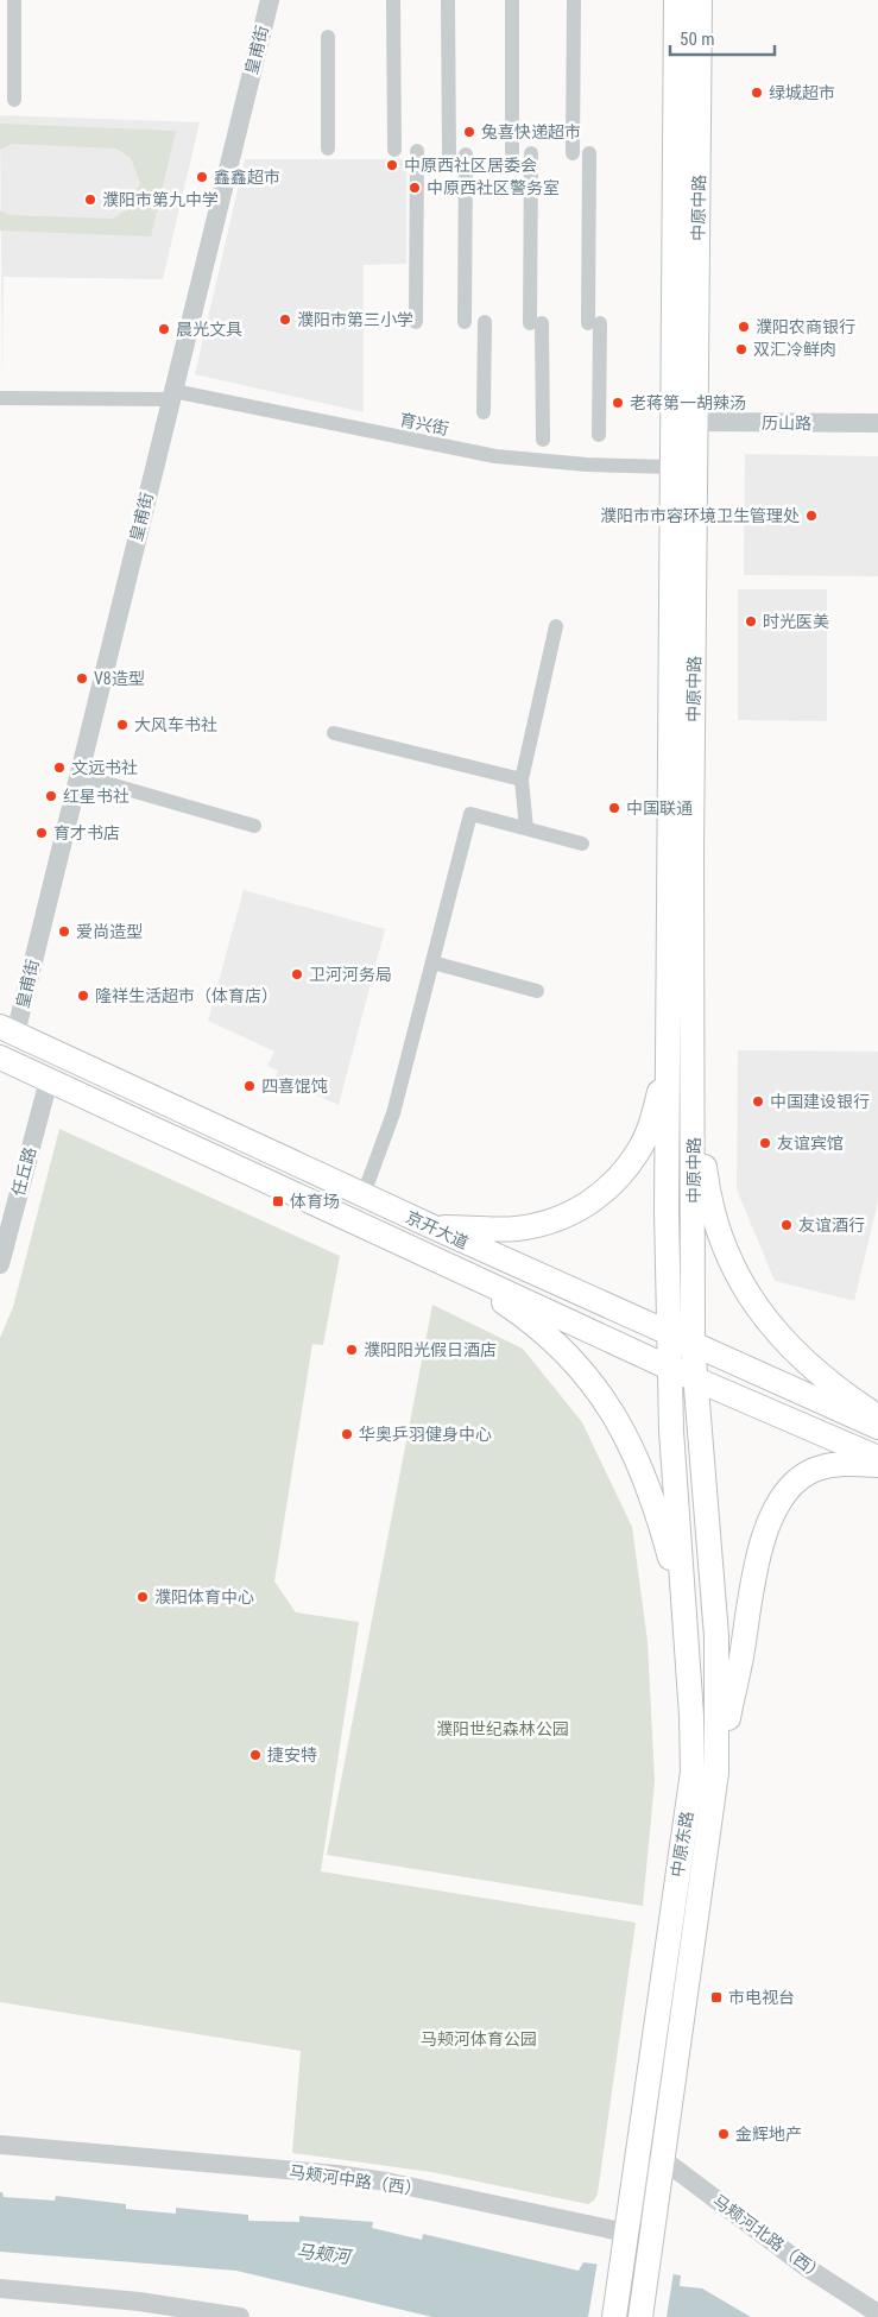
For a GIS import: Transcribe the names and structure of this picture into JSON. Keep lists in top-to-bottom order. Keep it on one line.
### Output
{"streets":{"main road":["中原中路","京开大道","中原东路"],"street":["皇甫街","历山路","育兴街","任丘路","马颊河中路（西）","马颊河北路（西）"]},"crossings":[["皇甫街","育兴街"],["皇甫街","京开大道"],["中原中路","历山路"],["中原中路","育兴街"],["中原中路","京开大道"],["中原中路","中原东路"],["任丘路","京开大道"],["京开大道","中原东路"],["中原东路","马颊河中路（西）"],["中原东路","马颊河北路（西）"]],"water":["马颊河"],"parks":["濮阳世纪森林公园","马颊河体育公园"],"places":{"other":["绿城超市","兔喜快递超市","中原西社区居委会","鑫鑫超市","中原西社区警务室","濮阳市第九中学","濮阳市第三小学","濮阳农商银行","晨光文具","双汇冷鲜肉","老蒋第一胡辣汤","濮阳市市容环境卫生管理处","时光医美","V8造型","大风车书社","文远书社","红星书社","中国联通","育才书店","爱尚造型","卫河河务局","隆祥生活超市（体育店）","四喜馄饨","中国建设银行","友谊宾馆","友谊酒行","濮阳阳光假日酒店","华奥乒羽健身中心","濮阳体育中心","捷安特","金辉地产"],"transit":["体育场","市电视台"]},"scale_bar":"50 m"}
